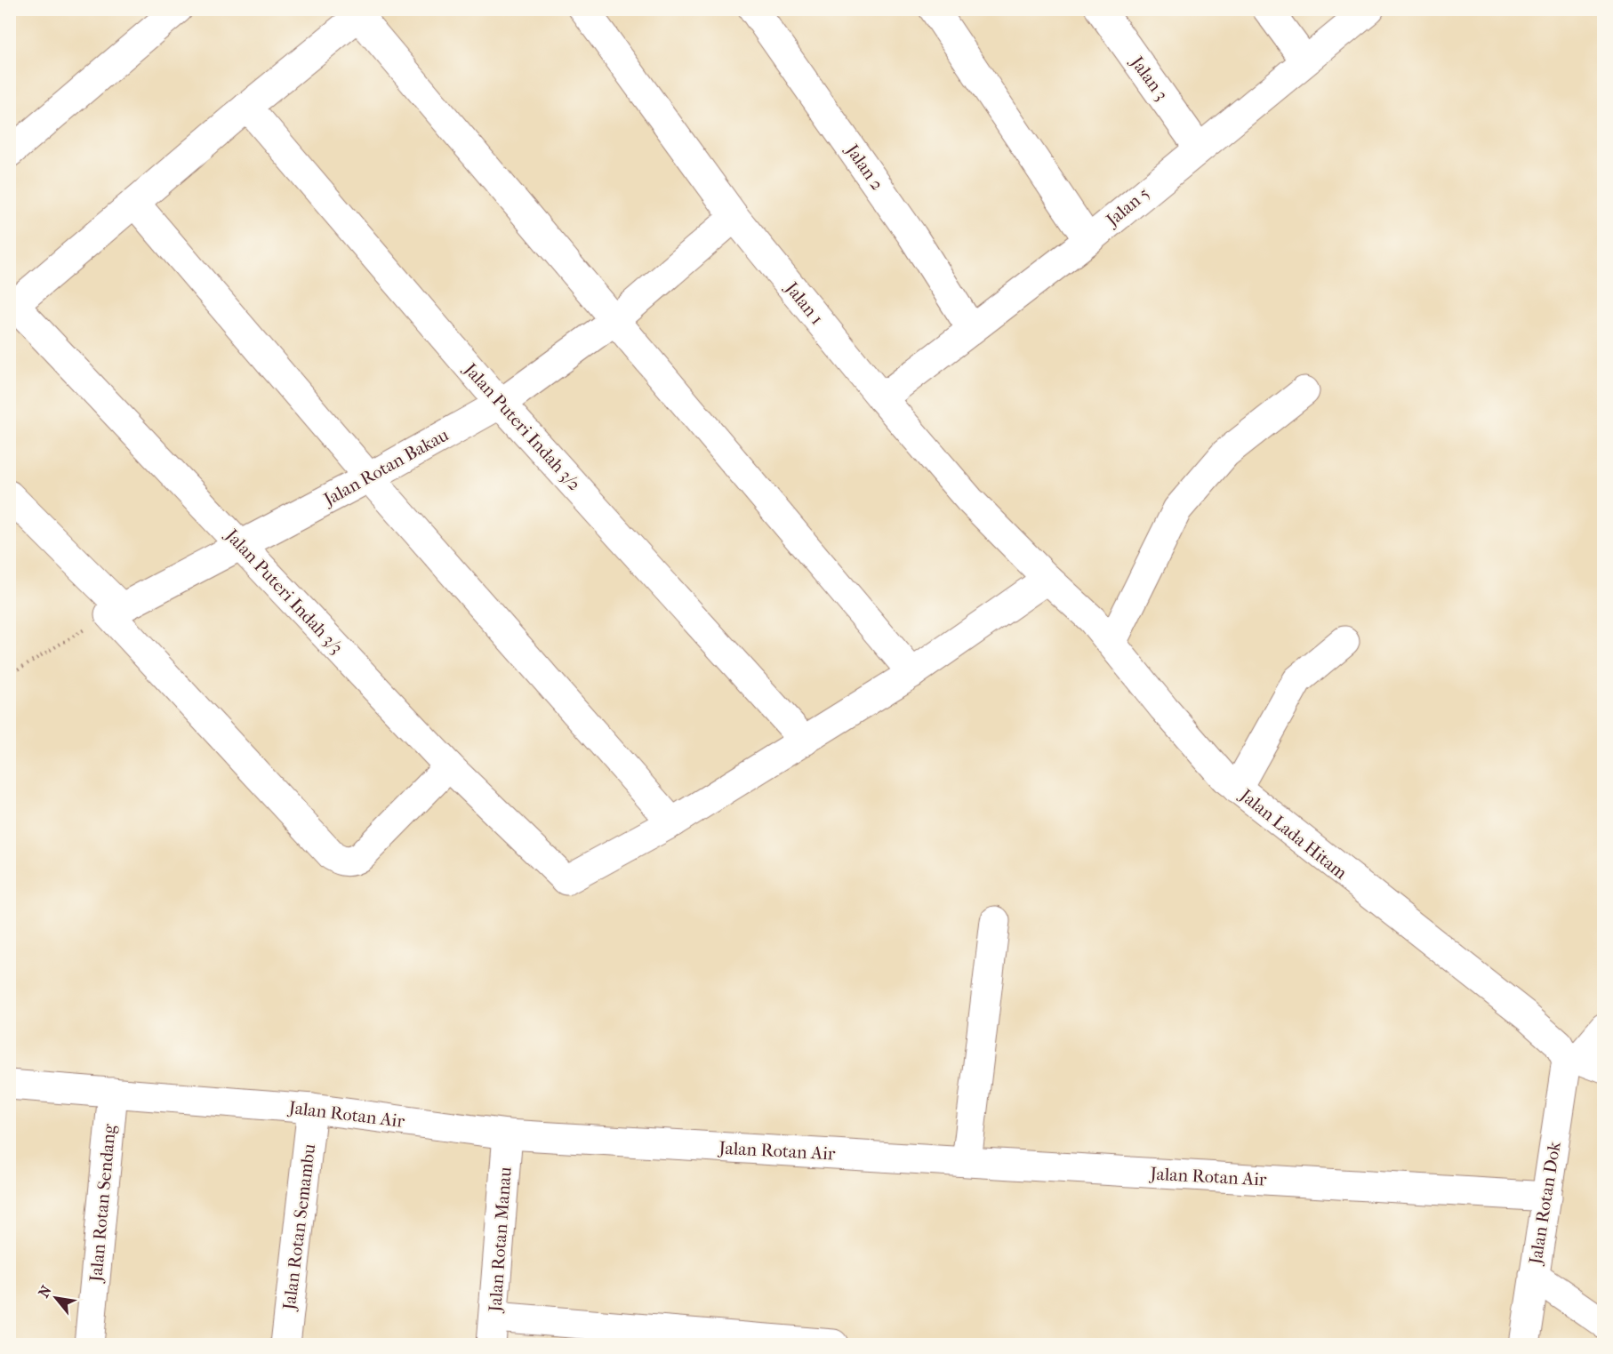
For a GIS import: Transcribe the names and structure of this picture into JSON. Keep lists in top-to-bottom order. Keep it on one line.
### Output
{"streets":{"street":["Jalan 3","Jalan 2","Jalan 5","Jalan 1","Jalan Puteri Indah 3/2","Jalan Rotan Bakau","Jalan Puteri Indah 3/3","Jalan Lada Hitam","Jalan Rotan Air","Jalan Rotan Sendang","Jalan Rotan Dok","Jalan Rotan Semambu","Jalan Rotan Manau"]},"crossings":[["Jalan 3","Jalan 5"],["Jalan 2","Jalan 5"],["Jalan 5","Jalan 1"],["Jalan 1","Jalan Rotan Bakau"],["Jalan 1","Jalan Lada Hitam"],["Jalan Puteri Indah 3/2","Jalan Rotan Bakau"],["Jalan Rotan Bakau","Jalan Puteri Indah 3/3"],["Jalan Lada Hitam","Jalan Rotan Dok"],["Jalan Rotan Air","Jalan Rotan Sendang"],["Jalan Rotan Air","Jalan Rotan Dok"],["Jalan Rotan Air","Jalan Rotan Semambu"],["Jalan Rotan Air","Jalan Rotan Manau"]],"north":"top left"}
